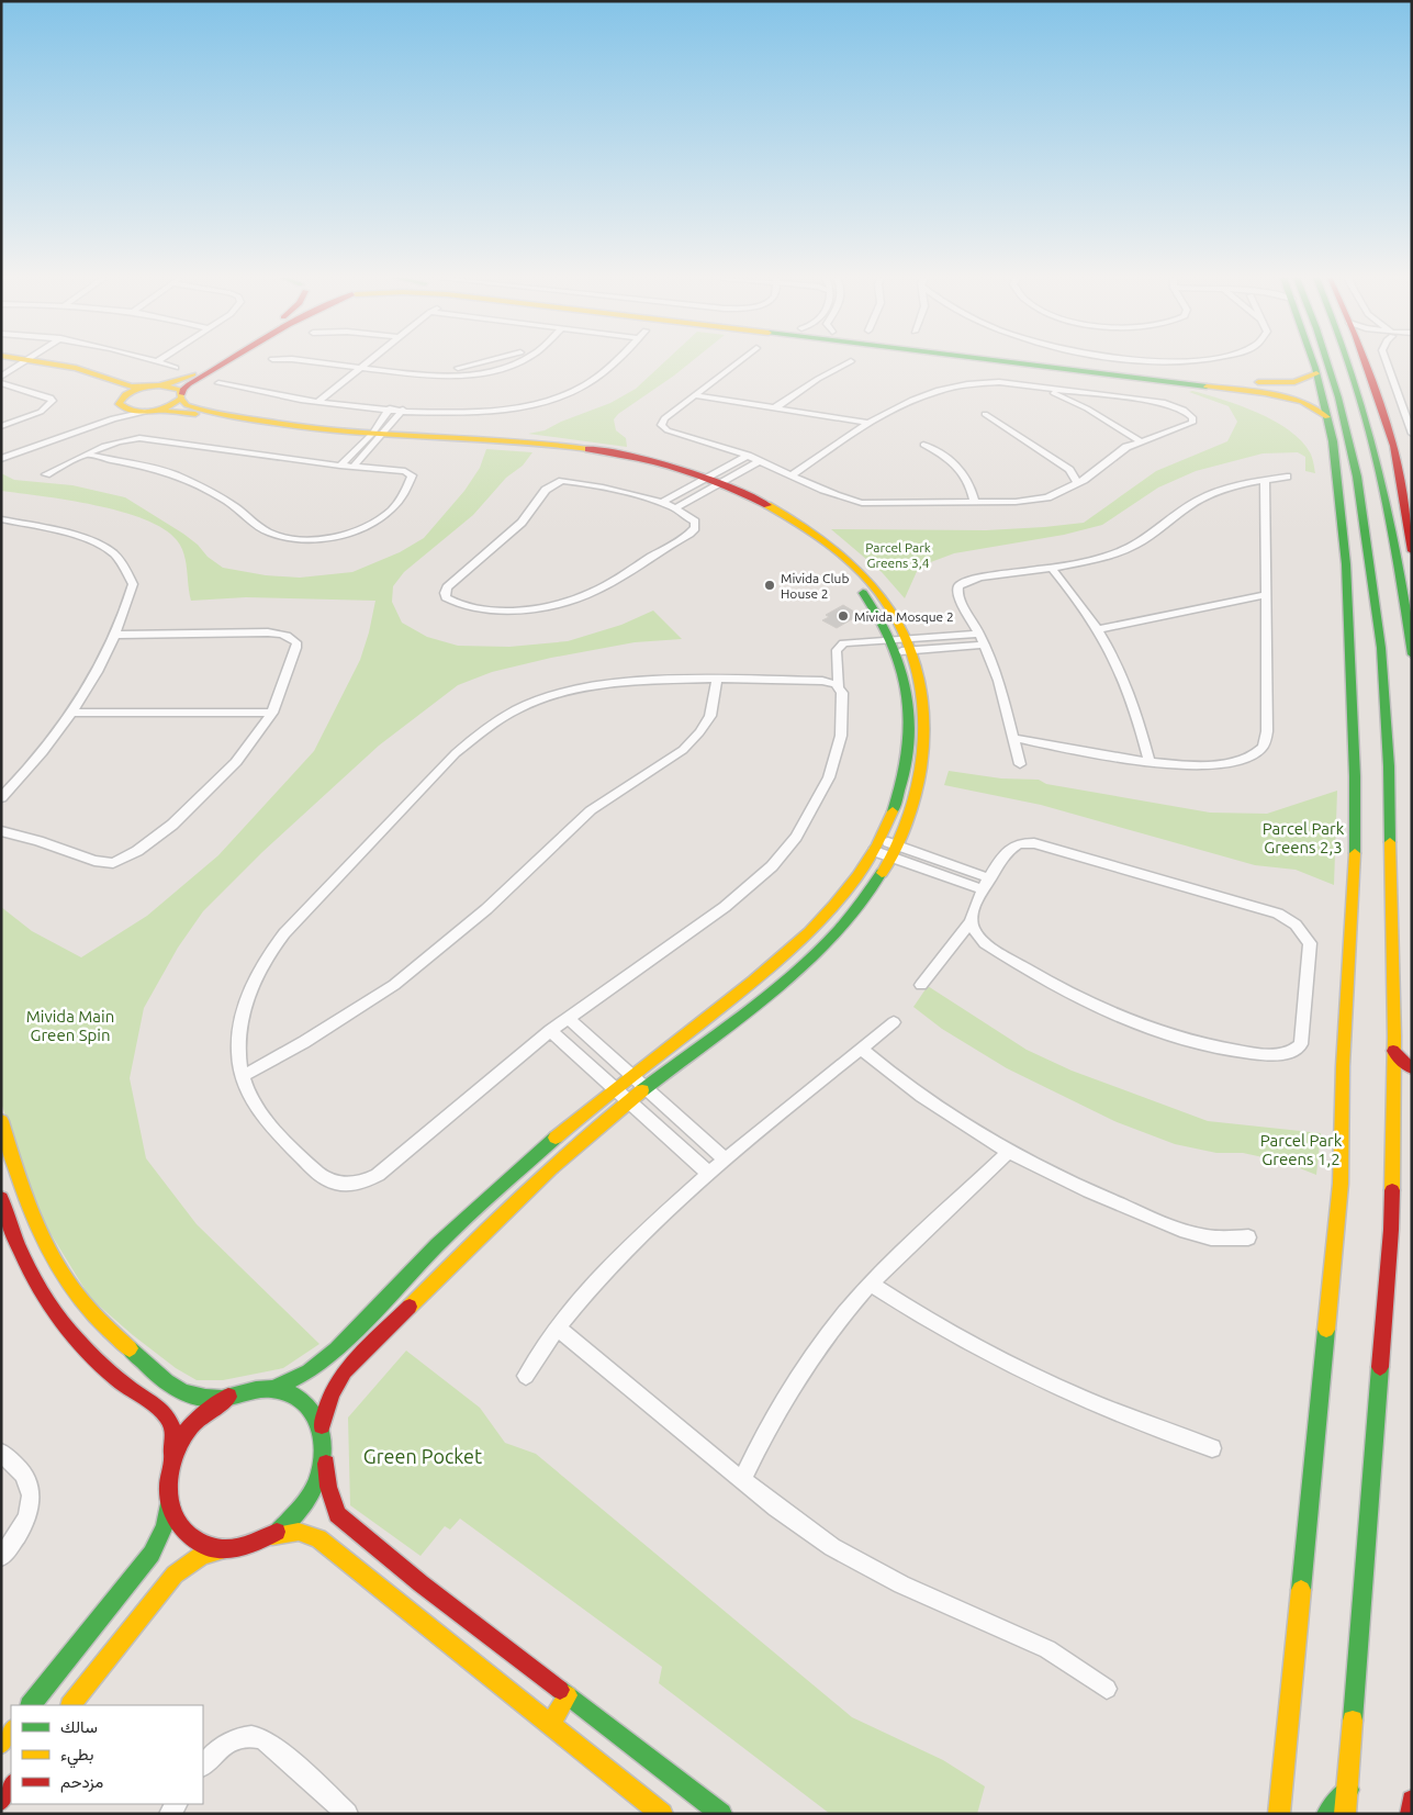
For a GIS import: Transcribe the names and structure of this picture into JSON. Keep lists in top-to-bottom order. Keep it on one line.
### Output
{"parks":["Parcel Park Greens 3,4","Parcel Park Greens 2,3","Mivida Main Green Spin","Parcel Park Greens 1,2","Green Pocket"],"places":["Mivida Club House 2","Mivida Mosque 2"],"legend":["سالك","بطيء","مزدحم"]}
